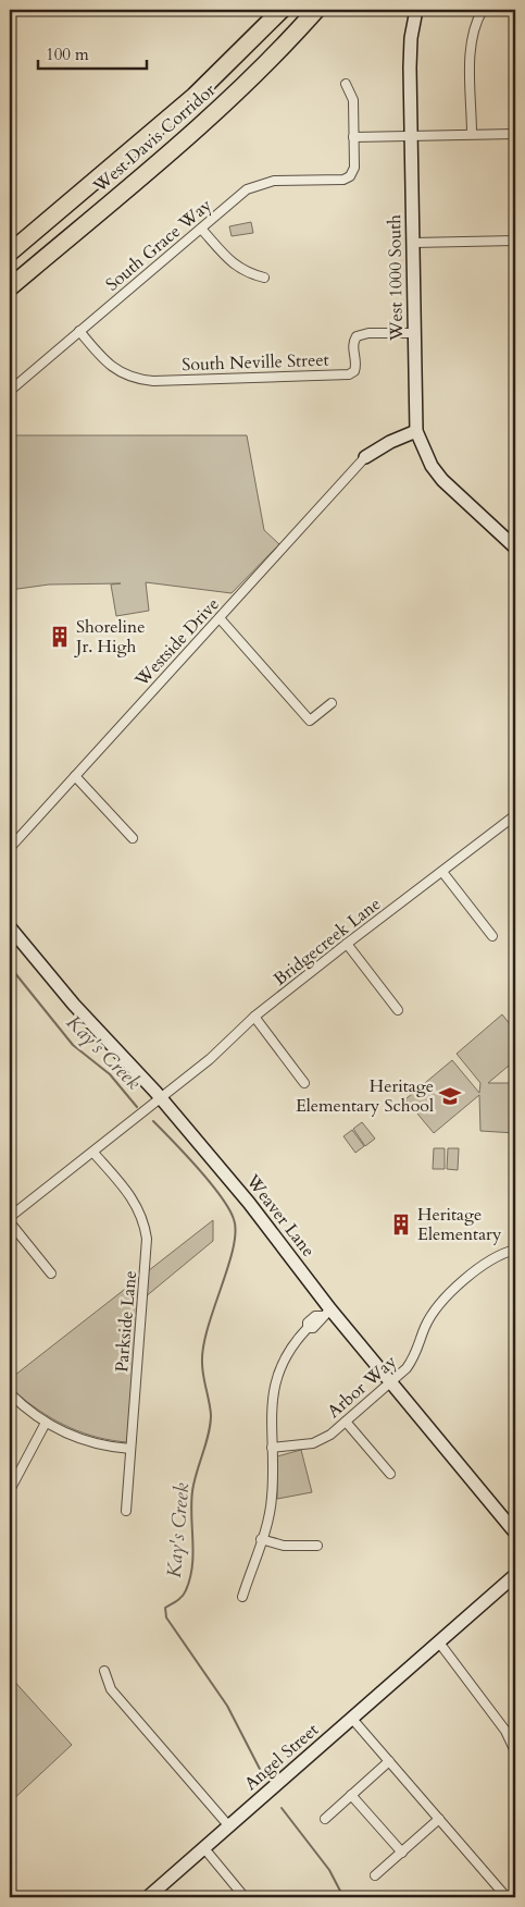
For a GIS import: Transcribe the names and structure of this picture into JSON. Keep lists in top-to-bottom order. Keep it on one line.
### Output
{"streets":{"highway":["West Davis Corridor"],"street":["South Grace Way","West 1000 South","South Neville Street","Westside Drive","Bridgecreek Lane","Weaver Lane","Parkside Lane","Arbor Way","Angel Street"]},"crossings":[["South Grace Way","South Neville Street"],["West 1000 South","South Neville Street"],["Bridgecreek Lane","Weaver Lane"],["Bridgecreek Lane","Parkside Lane"],["Weaver Lane","Arbor Way"]],"water":["Kay's Creek"],"places":{"building":["Shoreline Jr. High","Heritage Elementary"],"school or university":["Heritage Elementary School"]},"scale_bar":"100 m"}
